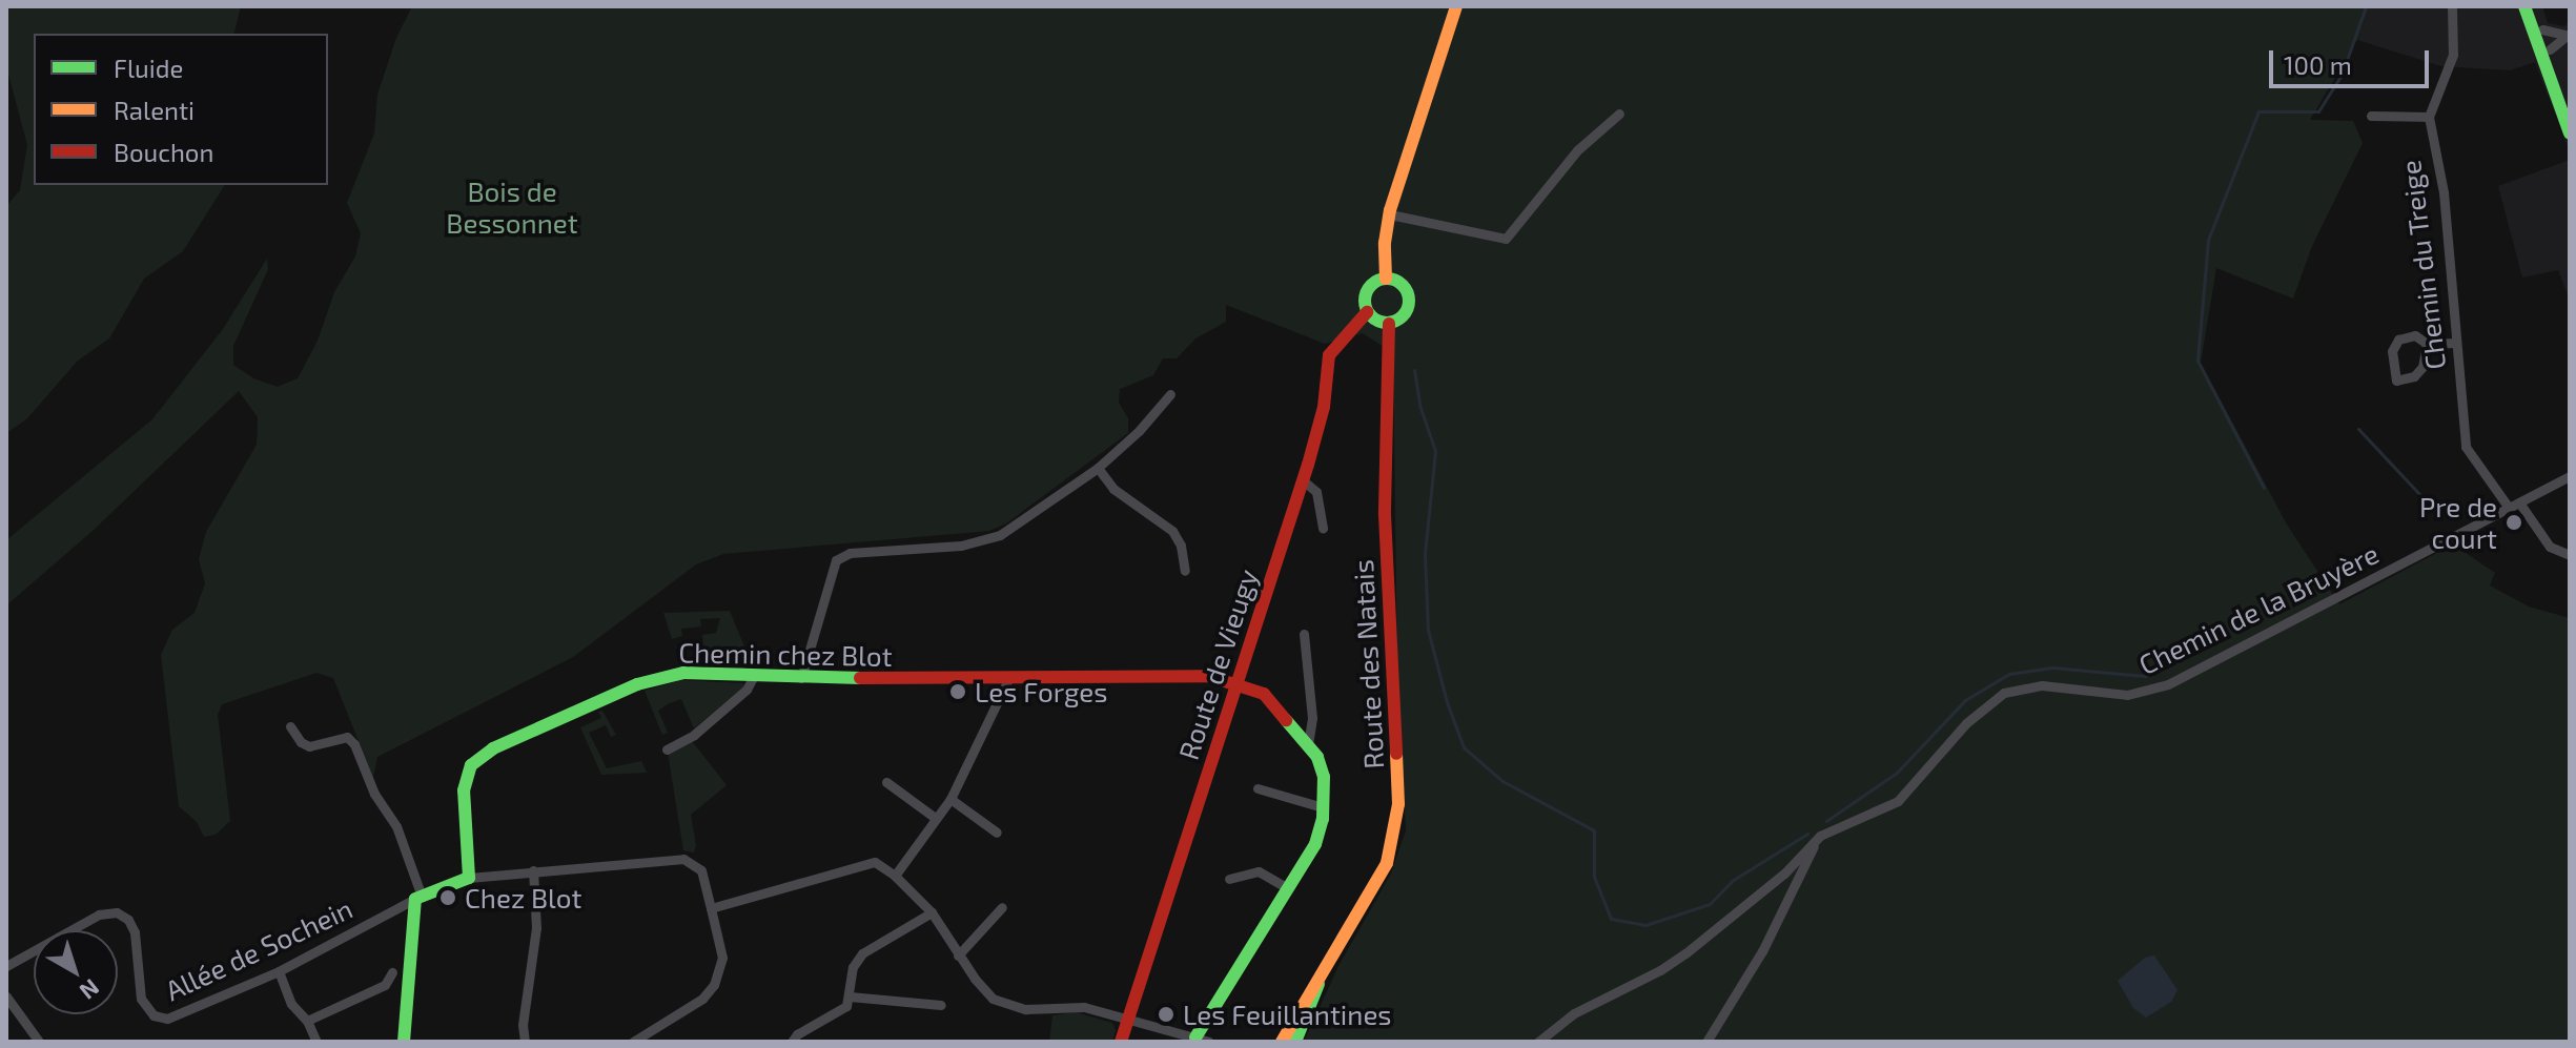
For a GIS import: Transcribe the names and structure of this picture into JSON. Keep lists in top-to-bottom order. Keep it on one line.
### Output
{"streets":{"street":["Chemin du Treige","Chemin de la Bruyère","Chemin chez Blot","Route de Vieugy","Route des Natais","Allée de Sochein"]},"crossings":[["Chemin du Treige","Chemin de la Bruyère"],["Chemin chez Blot","Route de Vieugy"],["Route de Vieugy","Route des Natais"]],"parks":["Bois de Bessonnet"],"places":["Pre de court","Les Forges","Chez Blot","Les Feuillantines"],"legend":["Fluide","Ralenti","Bouchon"],"scale_bar":"100 m","north":"bottom right"}
